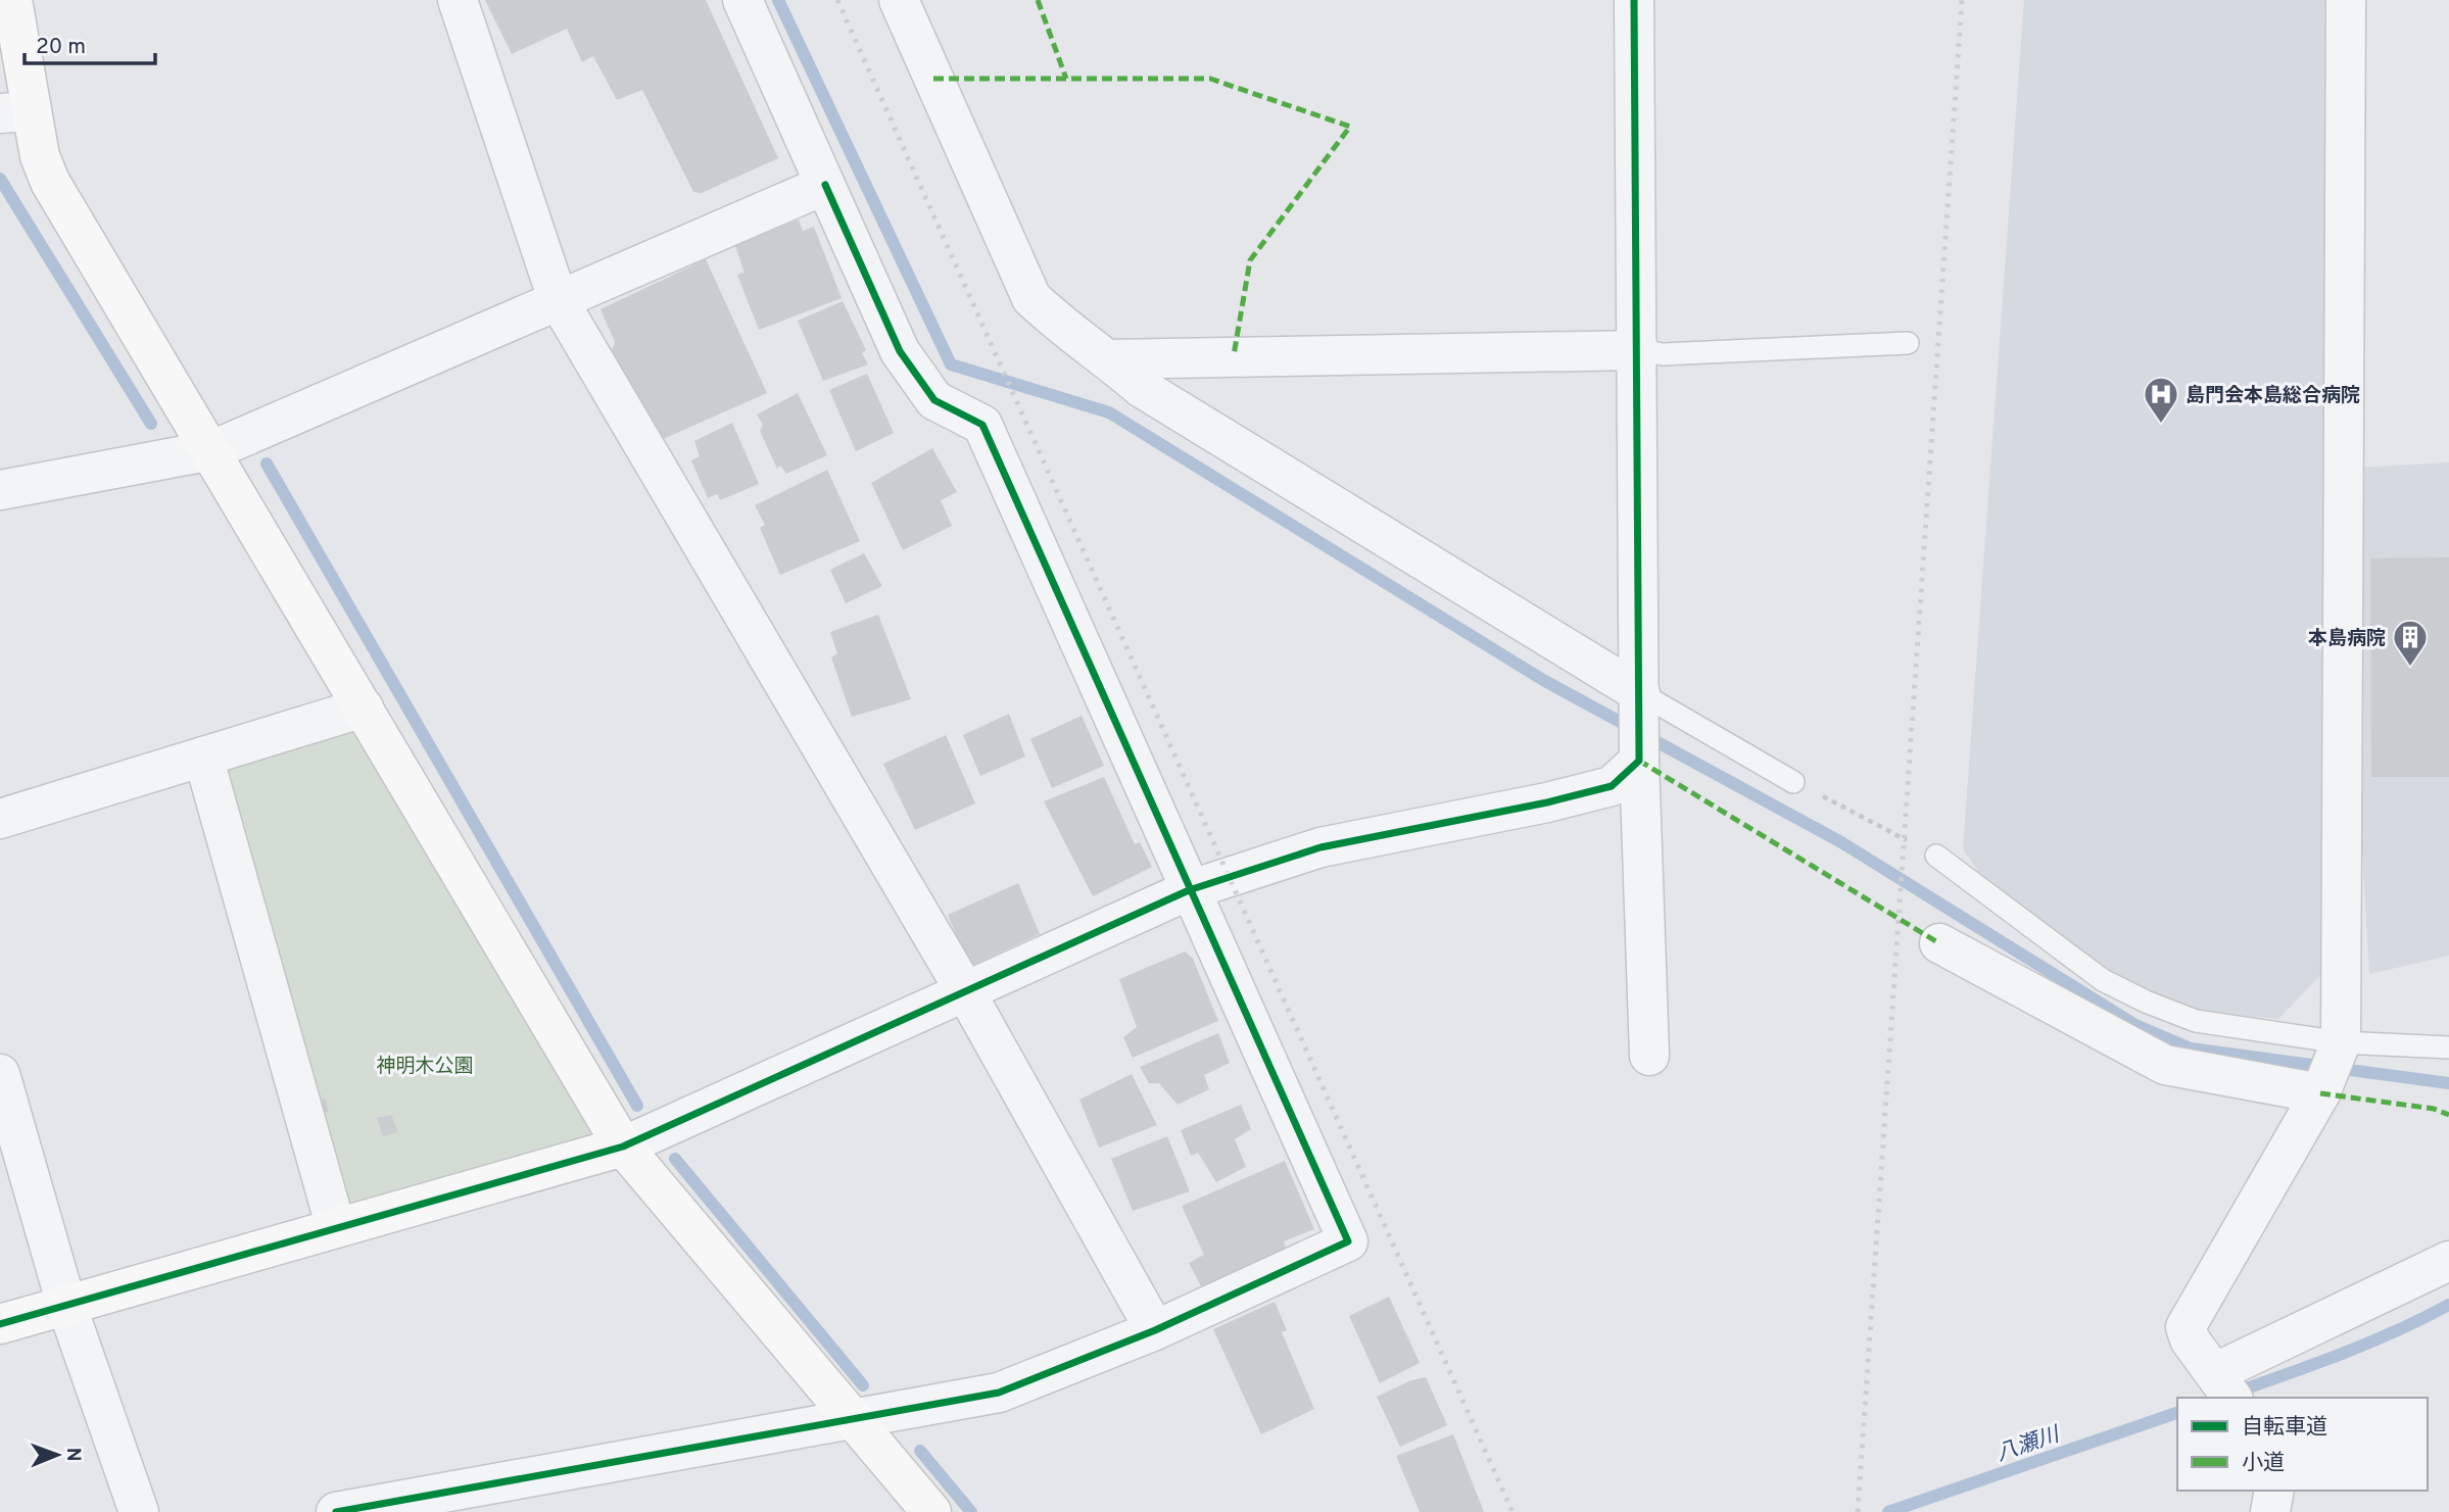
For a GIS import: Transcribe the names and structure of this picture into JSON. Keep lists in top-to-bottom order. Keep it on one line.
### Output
{"water":["八瀬川"],"parks":["神明木公園"],"places":{"hospital":["島門会本島総合病院"],"building":["本島病院"]},"legend":["自転車道","小道"],"scale_bar":"20 m","north":"right"}
